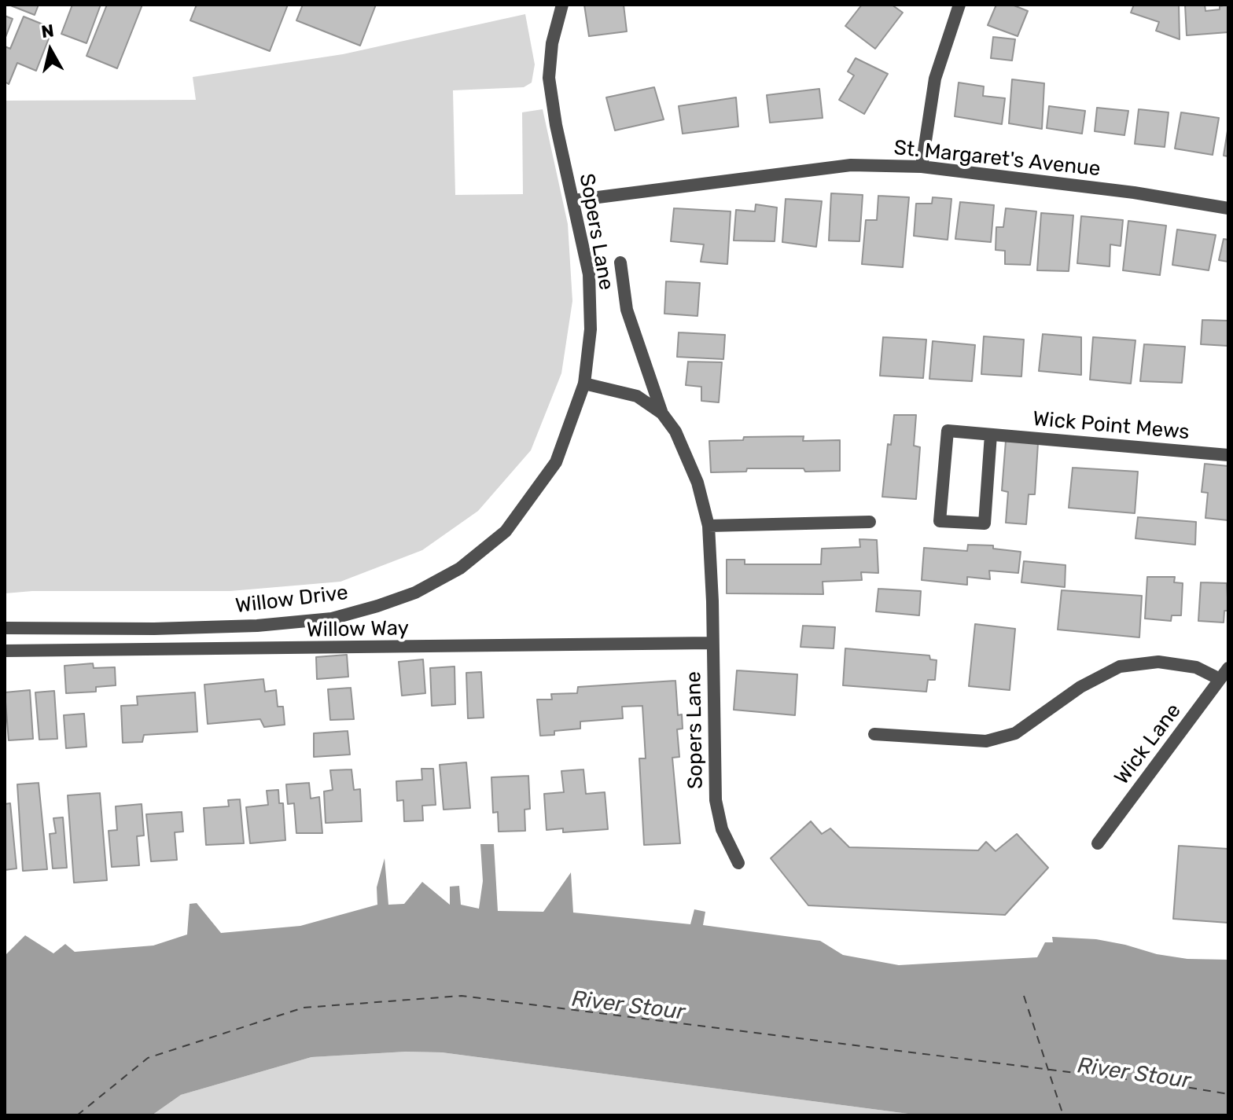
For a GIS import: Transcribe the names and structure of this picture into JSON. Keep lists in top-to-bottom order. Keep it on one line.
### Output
{"streets":{"street":["St. Margaret's Avenue","Sopers Lane","Wick Point Mews","Willow Drive","Willow Way","Wick Lane"]},"crossings":[["St. Margaret's Avenue","Sopers Lane"],["Sopers Lane","Willow Drive"],["Sopers Lane","Willow Way"]],"water":["River Stour"],"north":"top"}
